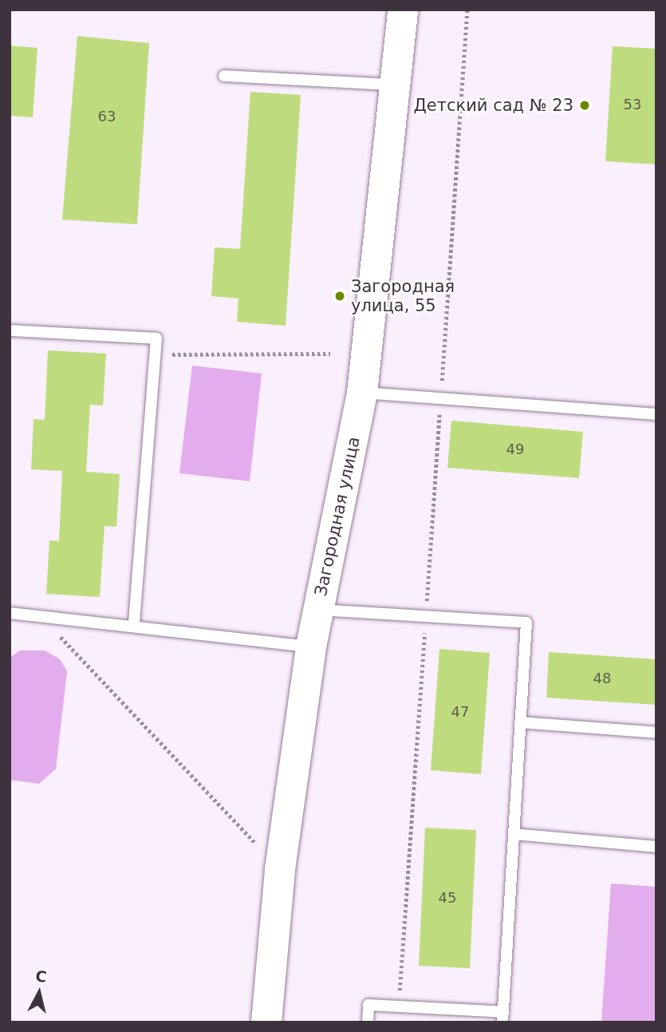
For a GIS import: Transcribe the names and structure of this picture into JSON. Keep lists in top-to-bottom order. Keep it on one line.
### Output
{"streets":{"main road":["Загородная улица"]},"places":["Детский сад № 23","Загородная улица, 55"],"house_numbers":["53","63","49","48","47","45"],"north":"top"}
